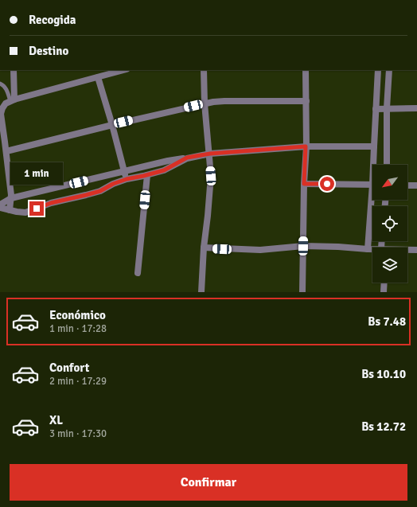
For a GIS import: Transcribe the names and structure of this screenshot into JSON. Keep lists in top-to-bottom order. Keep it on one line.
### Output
{"north":"bottom left","page":{"banner":["Recogida","Destino"],"bubble":"1 min","list":[{"name":"Económico","note":"1 min · 17:28","value":"Bs 7.48"},{"name":"Confort","note":"2 min · 17:29","value":"Bs 10.10"},{"name":"XL","note":"3 min · 17:30","value":"Bs 12.72"}],"buttons":"Confirmar"}}
